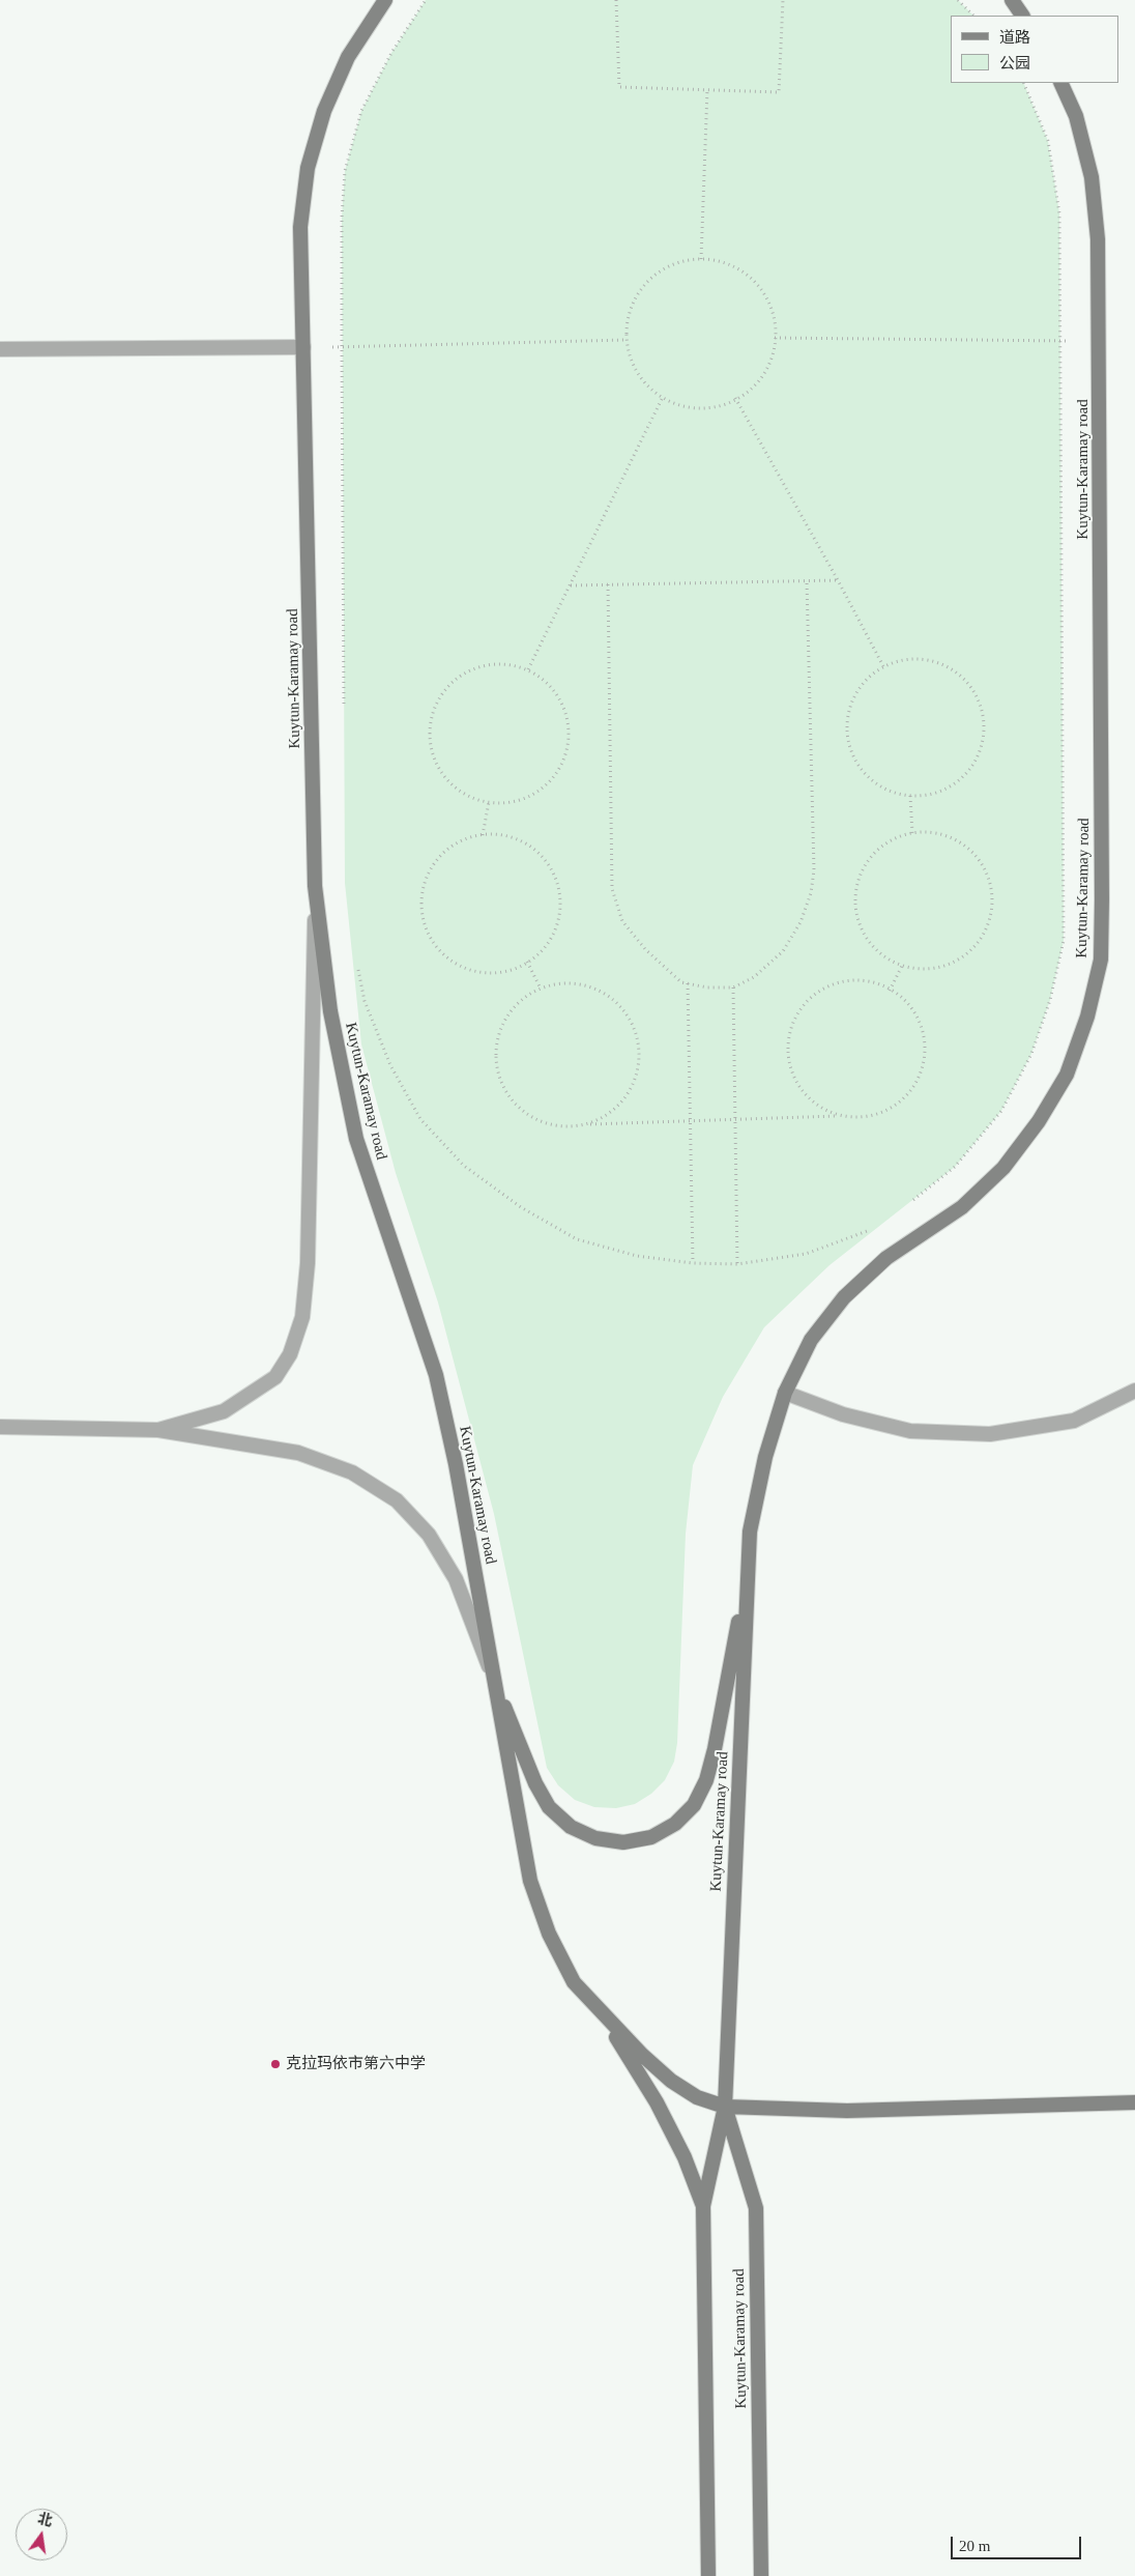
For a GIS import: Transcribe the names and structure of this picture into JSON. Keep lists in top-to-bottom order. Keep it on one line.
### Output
{"streets":{"main road":["Kuytun-Karamay road"]},"places":["克拉玛依市第六中学"],"legend":["道路","公园"],"scale_bar":"20 m","north":"top"}
